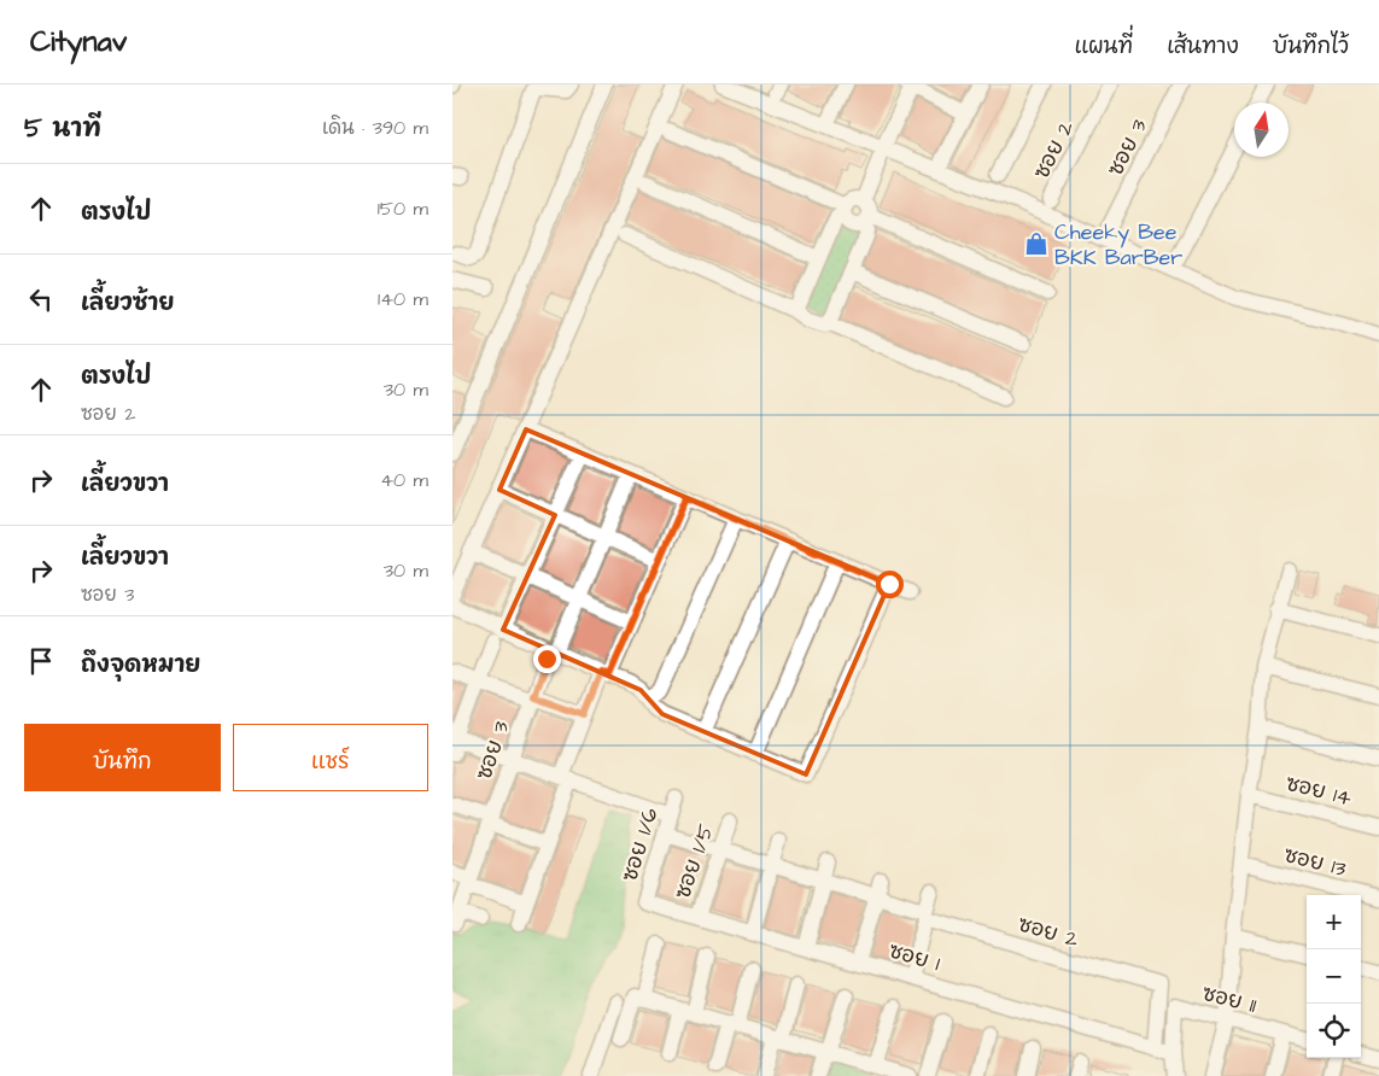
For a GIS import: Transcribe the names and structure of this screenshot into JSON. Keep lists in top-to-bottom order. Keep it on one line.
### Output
{"streets":{"street":["ซอย 3","ซอย 2","ซอย 14","ซอย 1/6","ซอย 1/5","ซอย 13","ซอย 1","ซอย 11"]},"crossings":[["ซอย 2","ซอย 1/6"],["ซอย 2","ซอย 1/5"],["ซอย 2","ซอย 1"],["ซอย 1/6","ซอย 1"],["ซอย 1/5","ซอย 1"],["ซอย 1","ซอย 11"]],"places":{"shop":["Cheeky Bee BKK BarBer"]},"north":"top","page":{"header":"Citynav","nav":["แผนที่","เส้นทาง","บันทึกไว้"],"heading":["5 นาที","เดิน · 390 m"],"list":[["ตรงไป","150 m"],["เลี้ยวซ้าย","140 m"],["ตรงไป","ซอย 2","30 m"],["เลี้ยวขวา","40 m"],["เลี้ยวขวา","ซอย 3","30 m"],"ถึงจุดหมาย"],"buttons":["บันทึก","แชร์"],"map_buttons":["+","−"]}}
